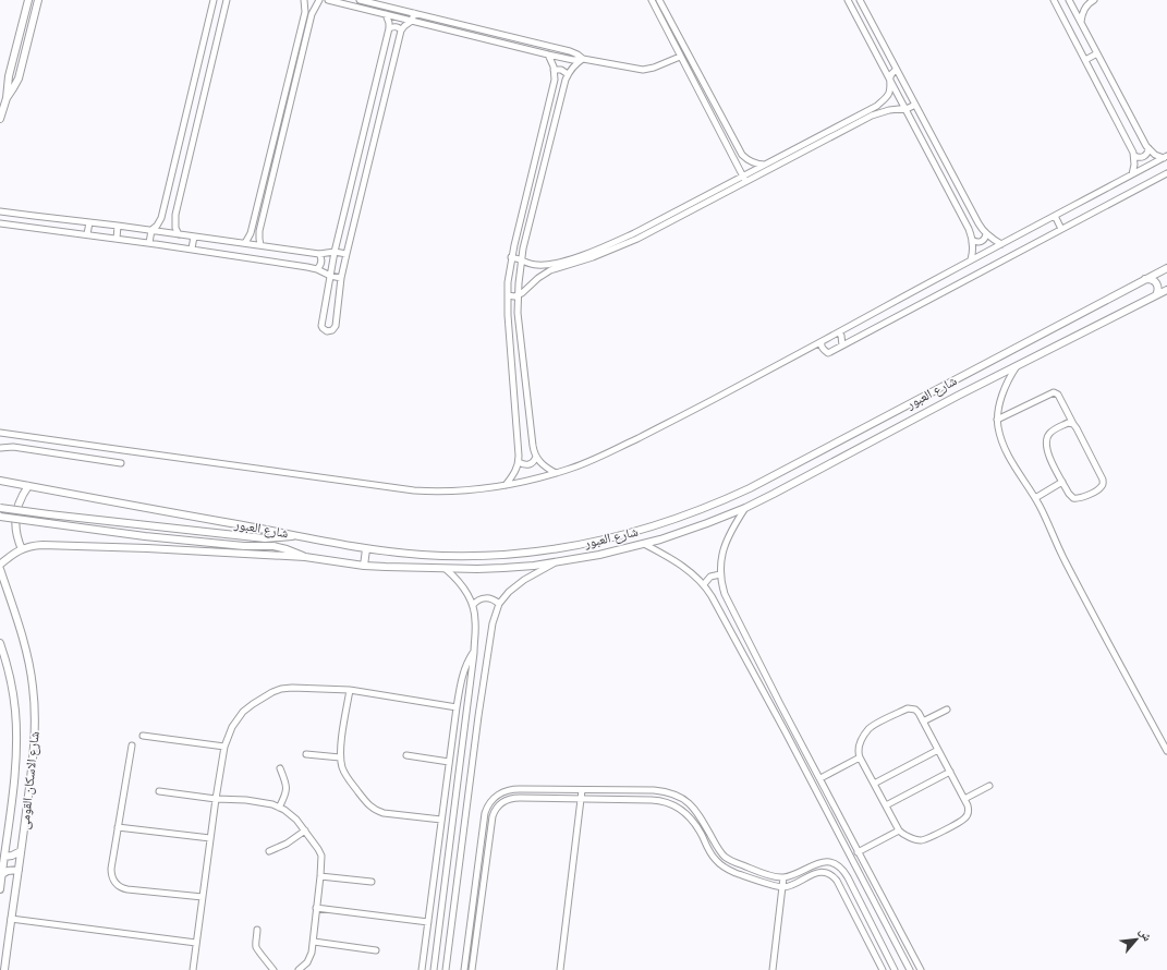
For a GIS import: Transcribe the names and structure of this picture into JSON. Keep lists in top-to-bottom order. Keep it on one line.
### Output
{"streets":{"main road":["شارع العبور","شارع الاسكان القومى"]},"north":"top right"}
